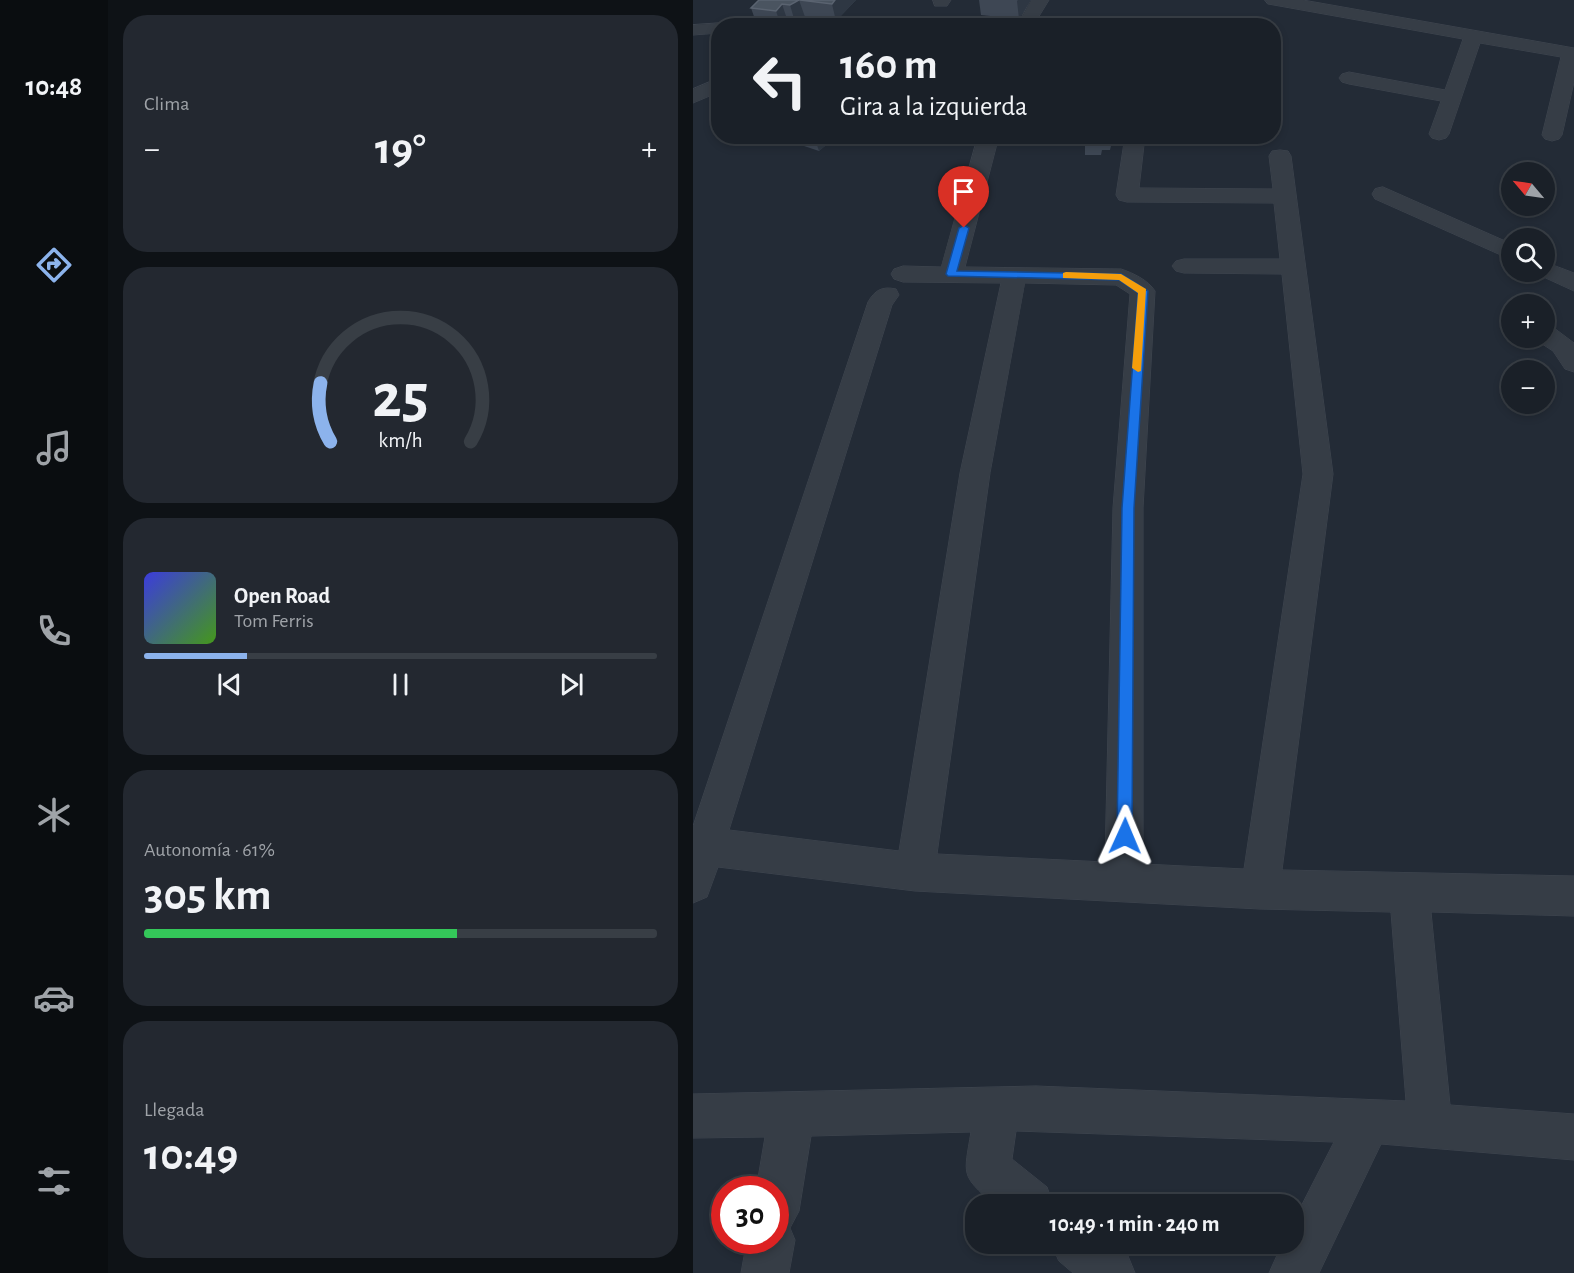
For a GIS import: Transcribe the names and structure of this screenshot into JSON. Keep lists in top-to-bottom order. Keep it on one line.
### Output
{"north":"top left","page":{"tabs":"10:48","tile":["Clima",["Autonomía · 61%","305 km"],["Llegada","10:49"]],"turn":["160 m","Gira a la izquierda"],"heat":["−","19°","+"],"map_buttons":["+","−"],"song":["Open Road","Tom Ferris"],"limit":"30","trip":"10:49 · 1 min · 240 m","gauge":["25","km/h"]}}
